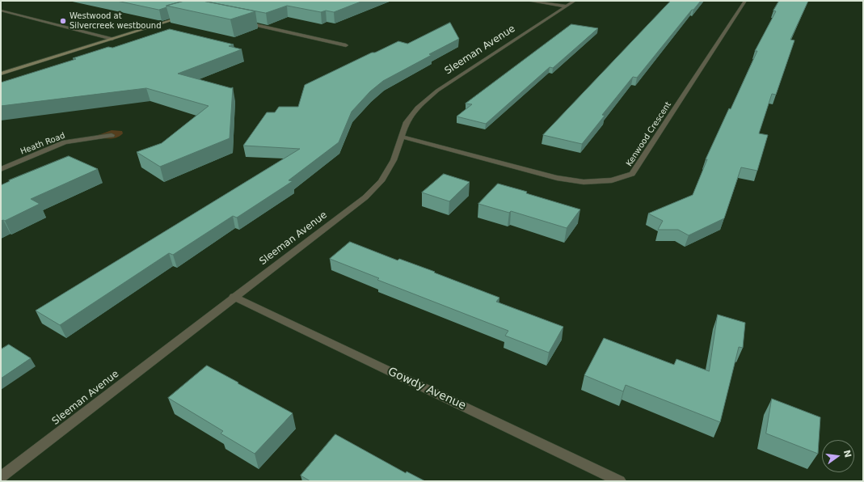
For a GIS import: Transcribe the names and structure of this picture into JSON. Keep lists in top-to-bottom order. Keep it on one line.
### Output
{"streets":{"street":["Sleeman Avenue","Kenwood Crescent","Heath Road","Gowdy Avenue"]},"crossings":[["Sleeman Avenue","Kenwood Crescent"],["Sleeman Avenue","Gowdy Avenue"]],"places":["Westwood at Silvercreek westbound"],"north":"right"}
